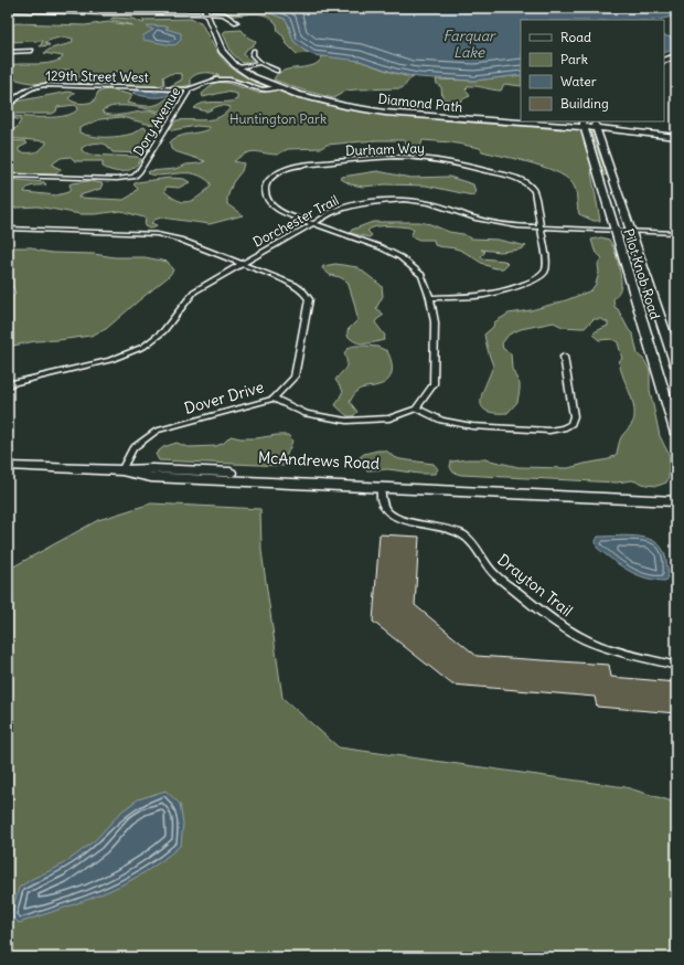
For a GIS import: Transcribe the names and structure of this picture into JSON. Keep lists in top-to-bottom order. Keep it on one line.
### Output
{"streets":{"main road":["Diamond Path","Pilot Knob Road","McAndrews Road"],"street":["129th Street West","Dory Avenue","Durham Way","Dorchester Trail","Dover Drive","Drayton Trail"]},"crossings":[["129th Street West","Dory Avenue"],["Diamond Path","Dory Avenue"],["Diamond Path","Pilot Knob Road"],["Durham Way","Dorchester Trail"],["Dorchester Trail","Pilot Knob Road"],["Dorchester Trail","Dover Drive"],["Dover Drive","McAndrews Road"],["McAndrews Road","Drayton Trail"]],"water":["Farquar Lake"],"parks":["Huntington Park"],"legend":["Road","Park","Water","Building"]}
